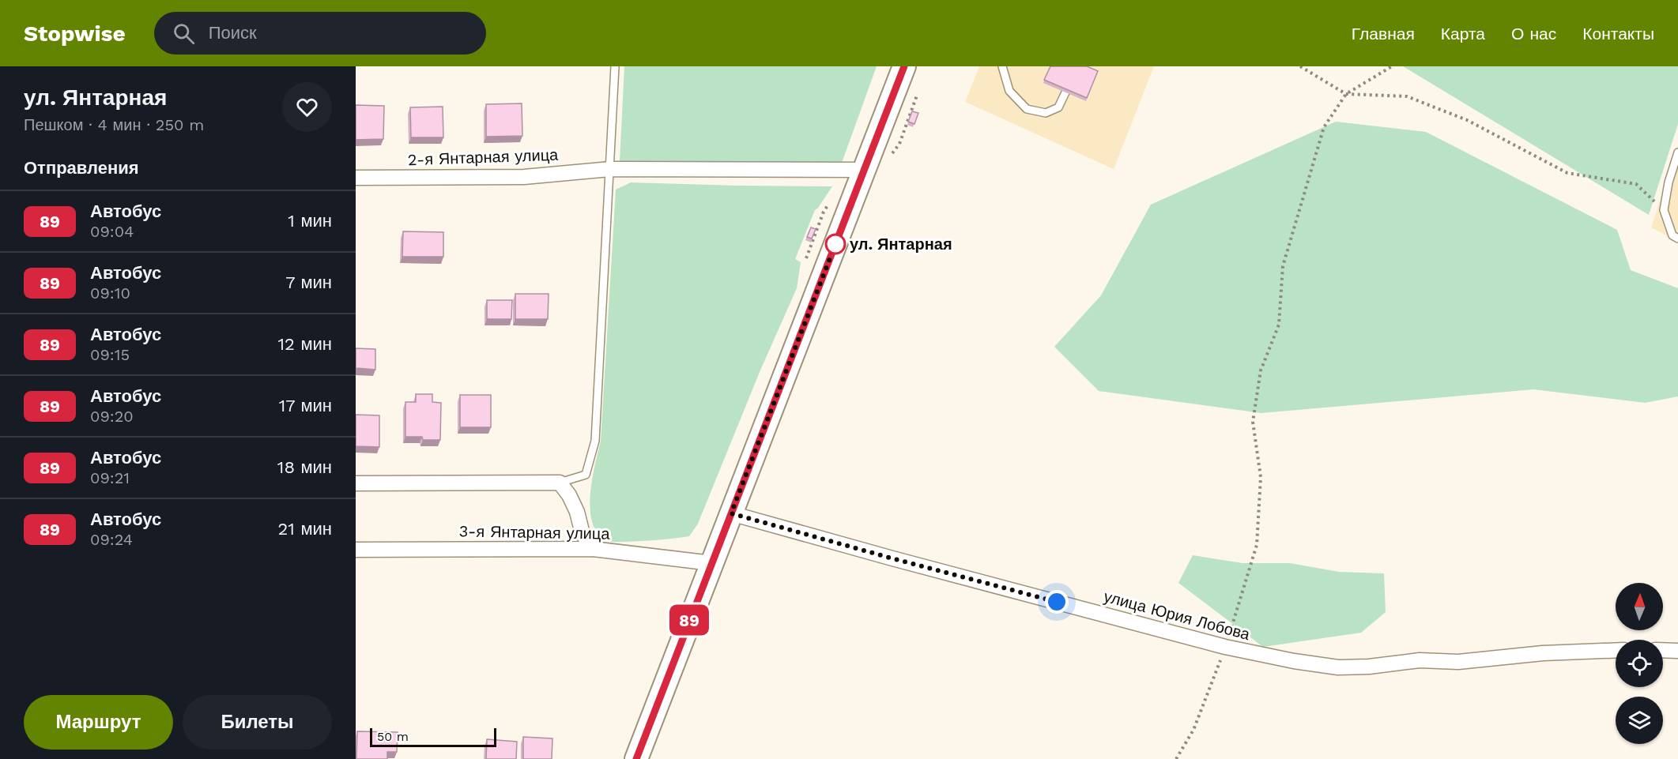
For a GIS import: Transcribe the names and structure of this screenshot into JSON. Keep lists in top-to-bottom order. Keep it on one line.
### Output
{"streets":{"street":["2-я Янтарная улица","3-я Янтарная улица","улица Юрия Лобова"]},"places":["ул. Янтарная"],"lines":["bus line 89"],"scale_bar":"50 m","north":"top","page":{"header":"Stopwise","search":"Поиск","nav":["Главная","Карта","О нас","Контакты"],"heading":[["ул. Янтарная","Пешком · 4 мин · 250 m"],"Отправления"],"on_map":"89","list":[{"mark":"89","name":"Автобус","note":"09:04","value":"1 мин"},{"mark":"89","name":"Автобус","note":"09:10","value":"7 мин"},{"mark":"89","name":"Автобус","note":"09:15","value":"12 мин"},{"mark":"89","name":"Автобус","note":"09:20","value":"17 мин"},{"mark":"89","name":"Автобус","note":"09:21","value":"18 мин"},{"mark":"89","name":"Автобус","note":"09:24","value":"21 мин"}],"buttons":["Маршрут","Билеты"],"scale":"50 m"}}
